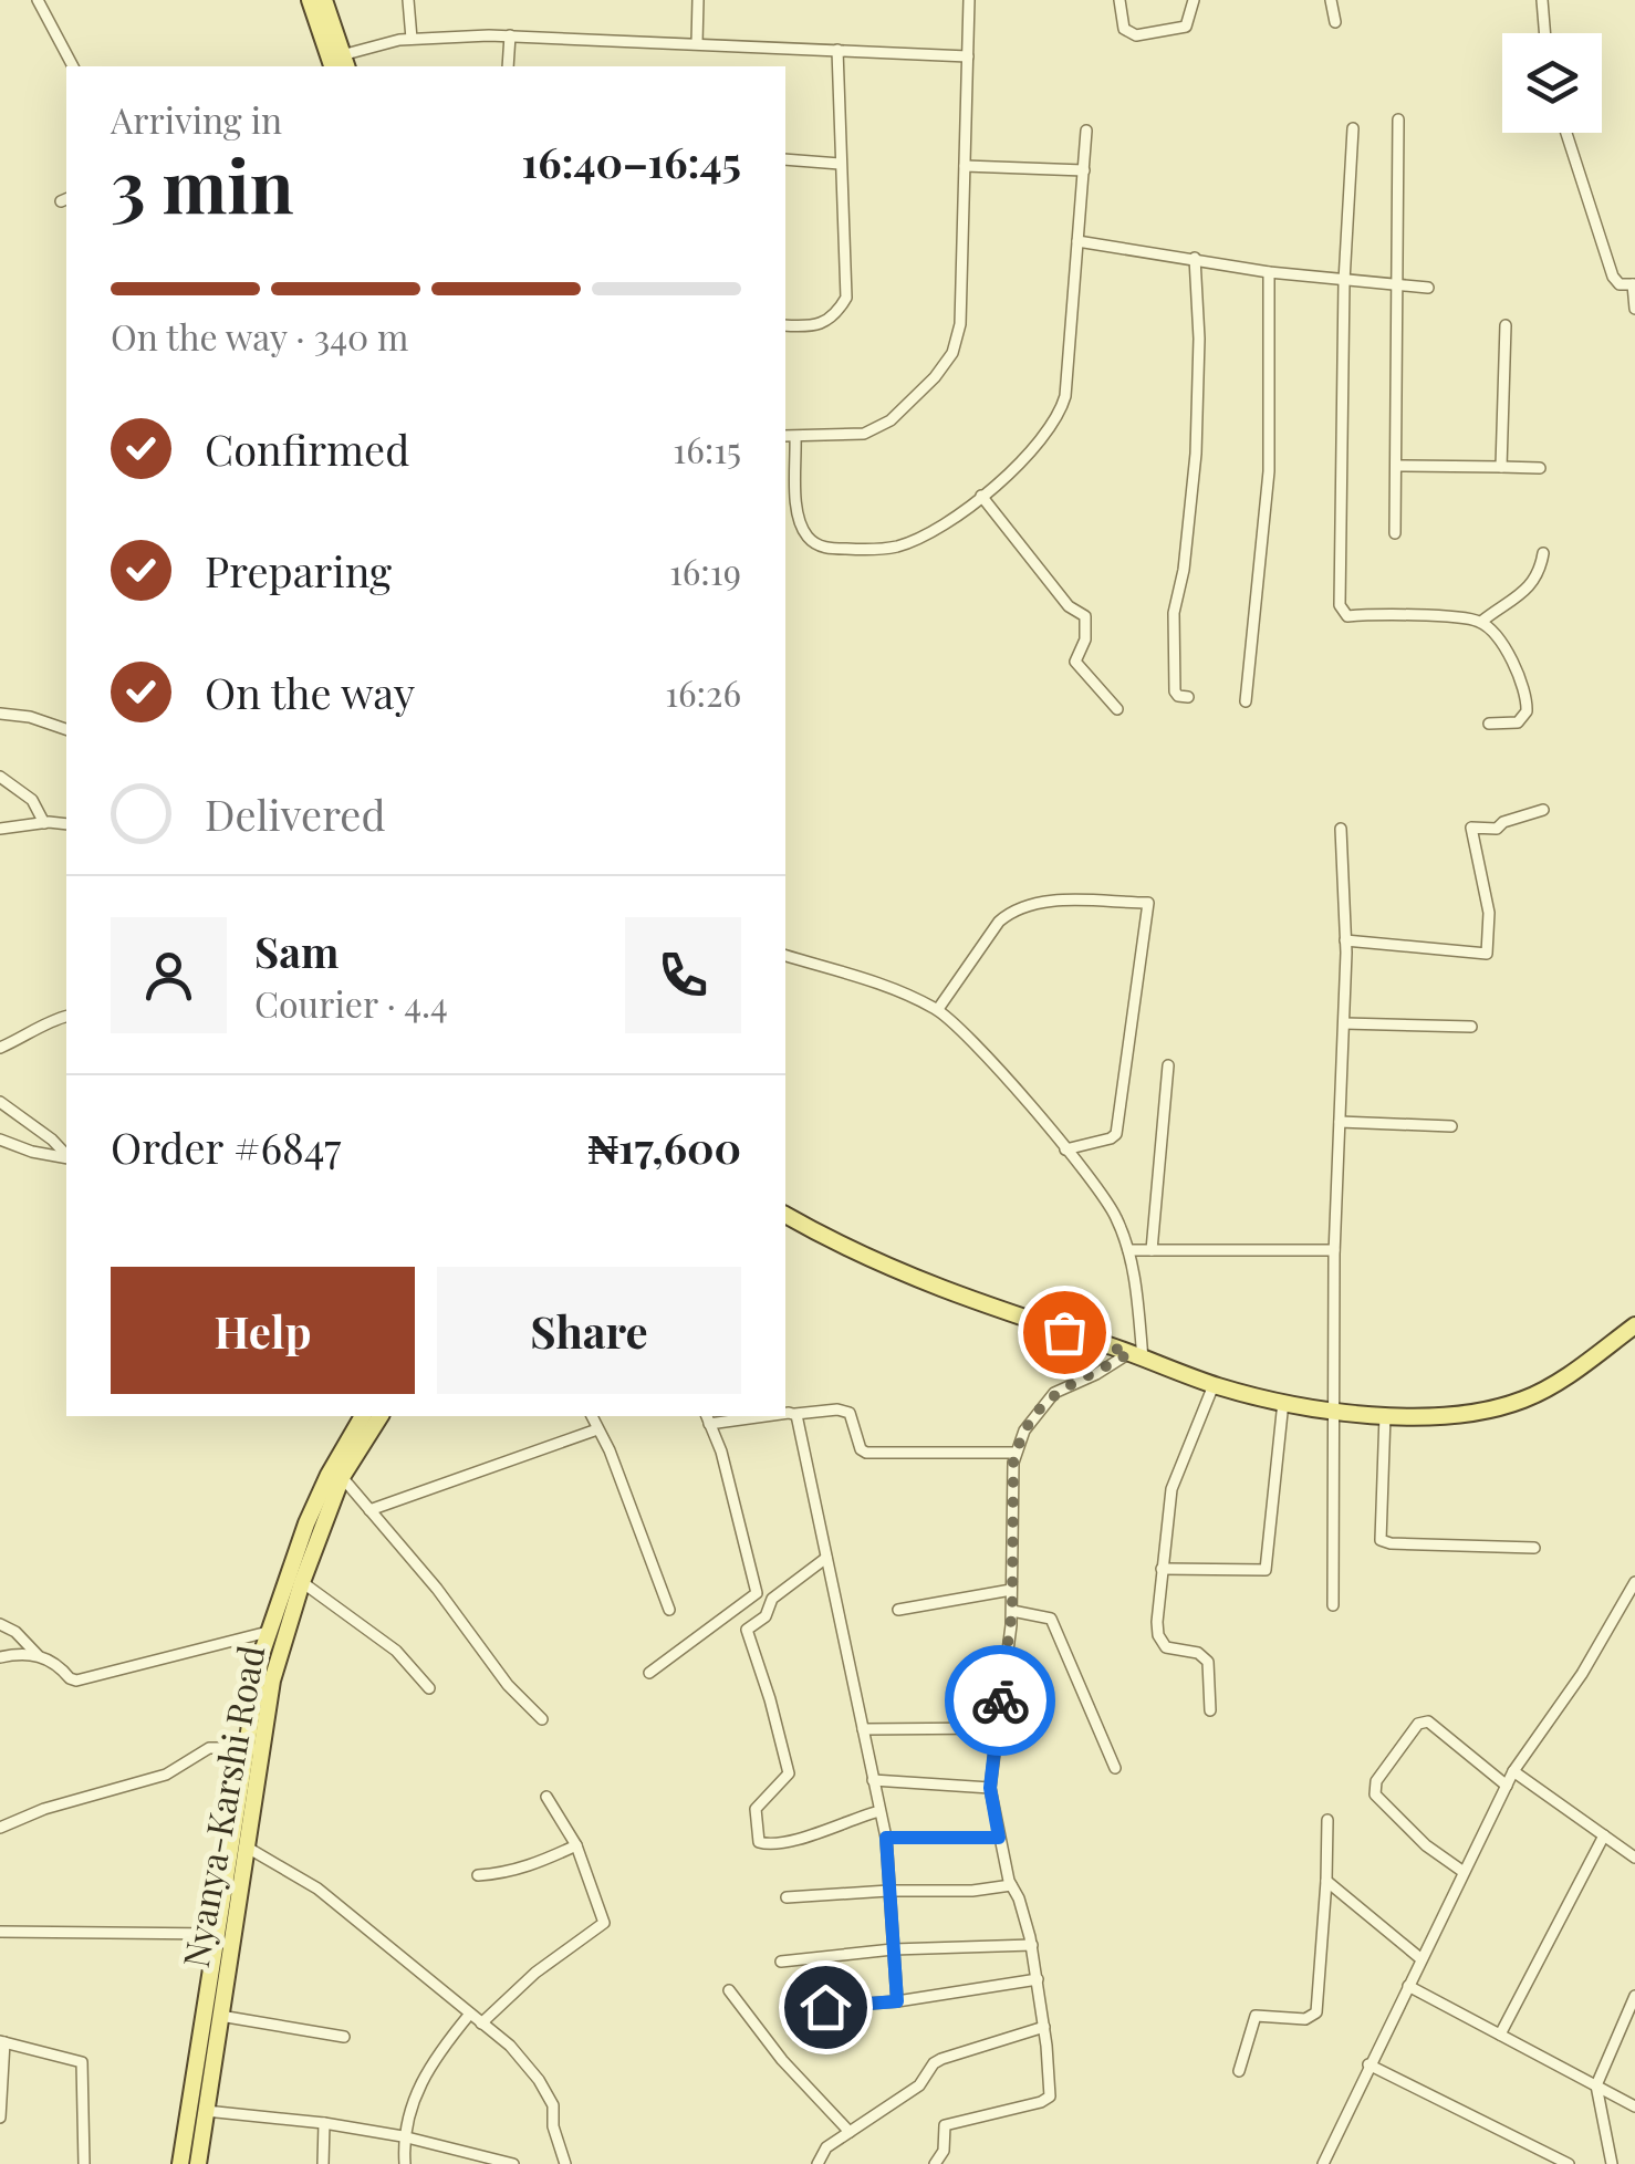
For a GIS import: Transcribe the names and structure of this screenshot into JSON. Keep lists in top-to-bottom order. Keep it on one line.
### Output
{"streets":{"main road":["Nyanya-Karshi Road"]},"page":{"heading":["3 min","Arriving in","16:40–16:45"],"panel":["Sam","Courier · 4.4","Order #6847","₦17,600"],"bar":"On the way · 340 m","list":[["Confirmed","16:15"],["Preparing","16:19"],["On the way","16:26"],"Delivered"],"buttons":["Help","Share"]}}
